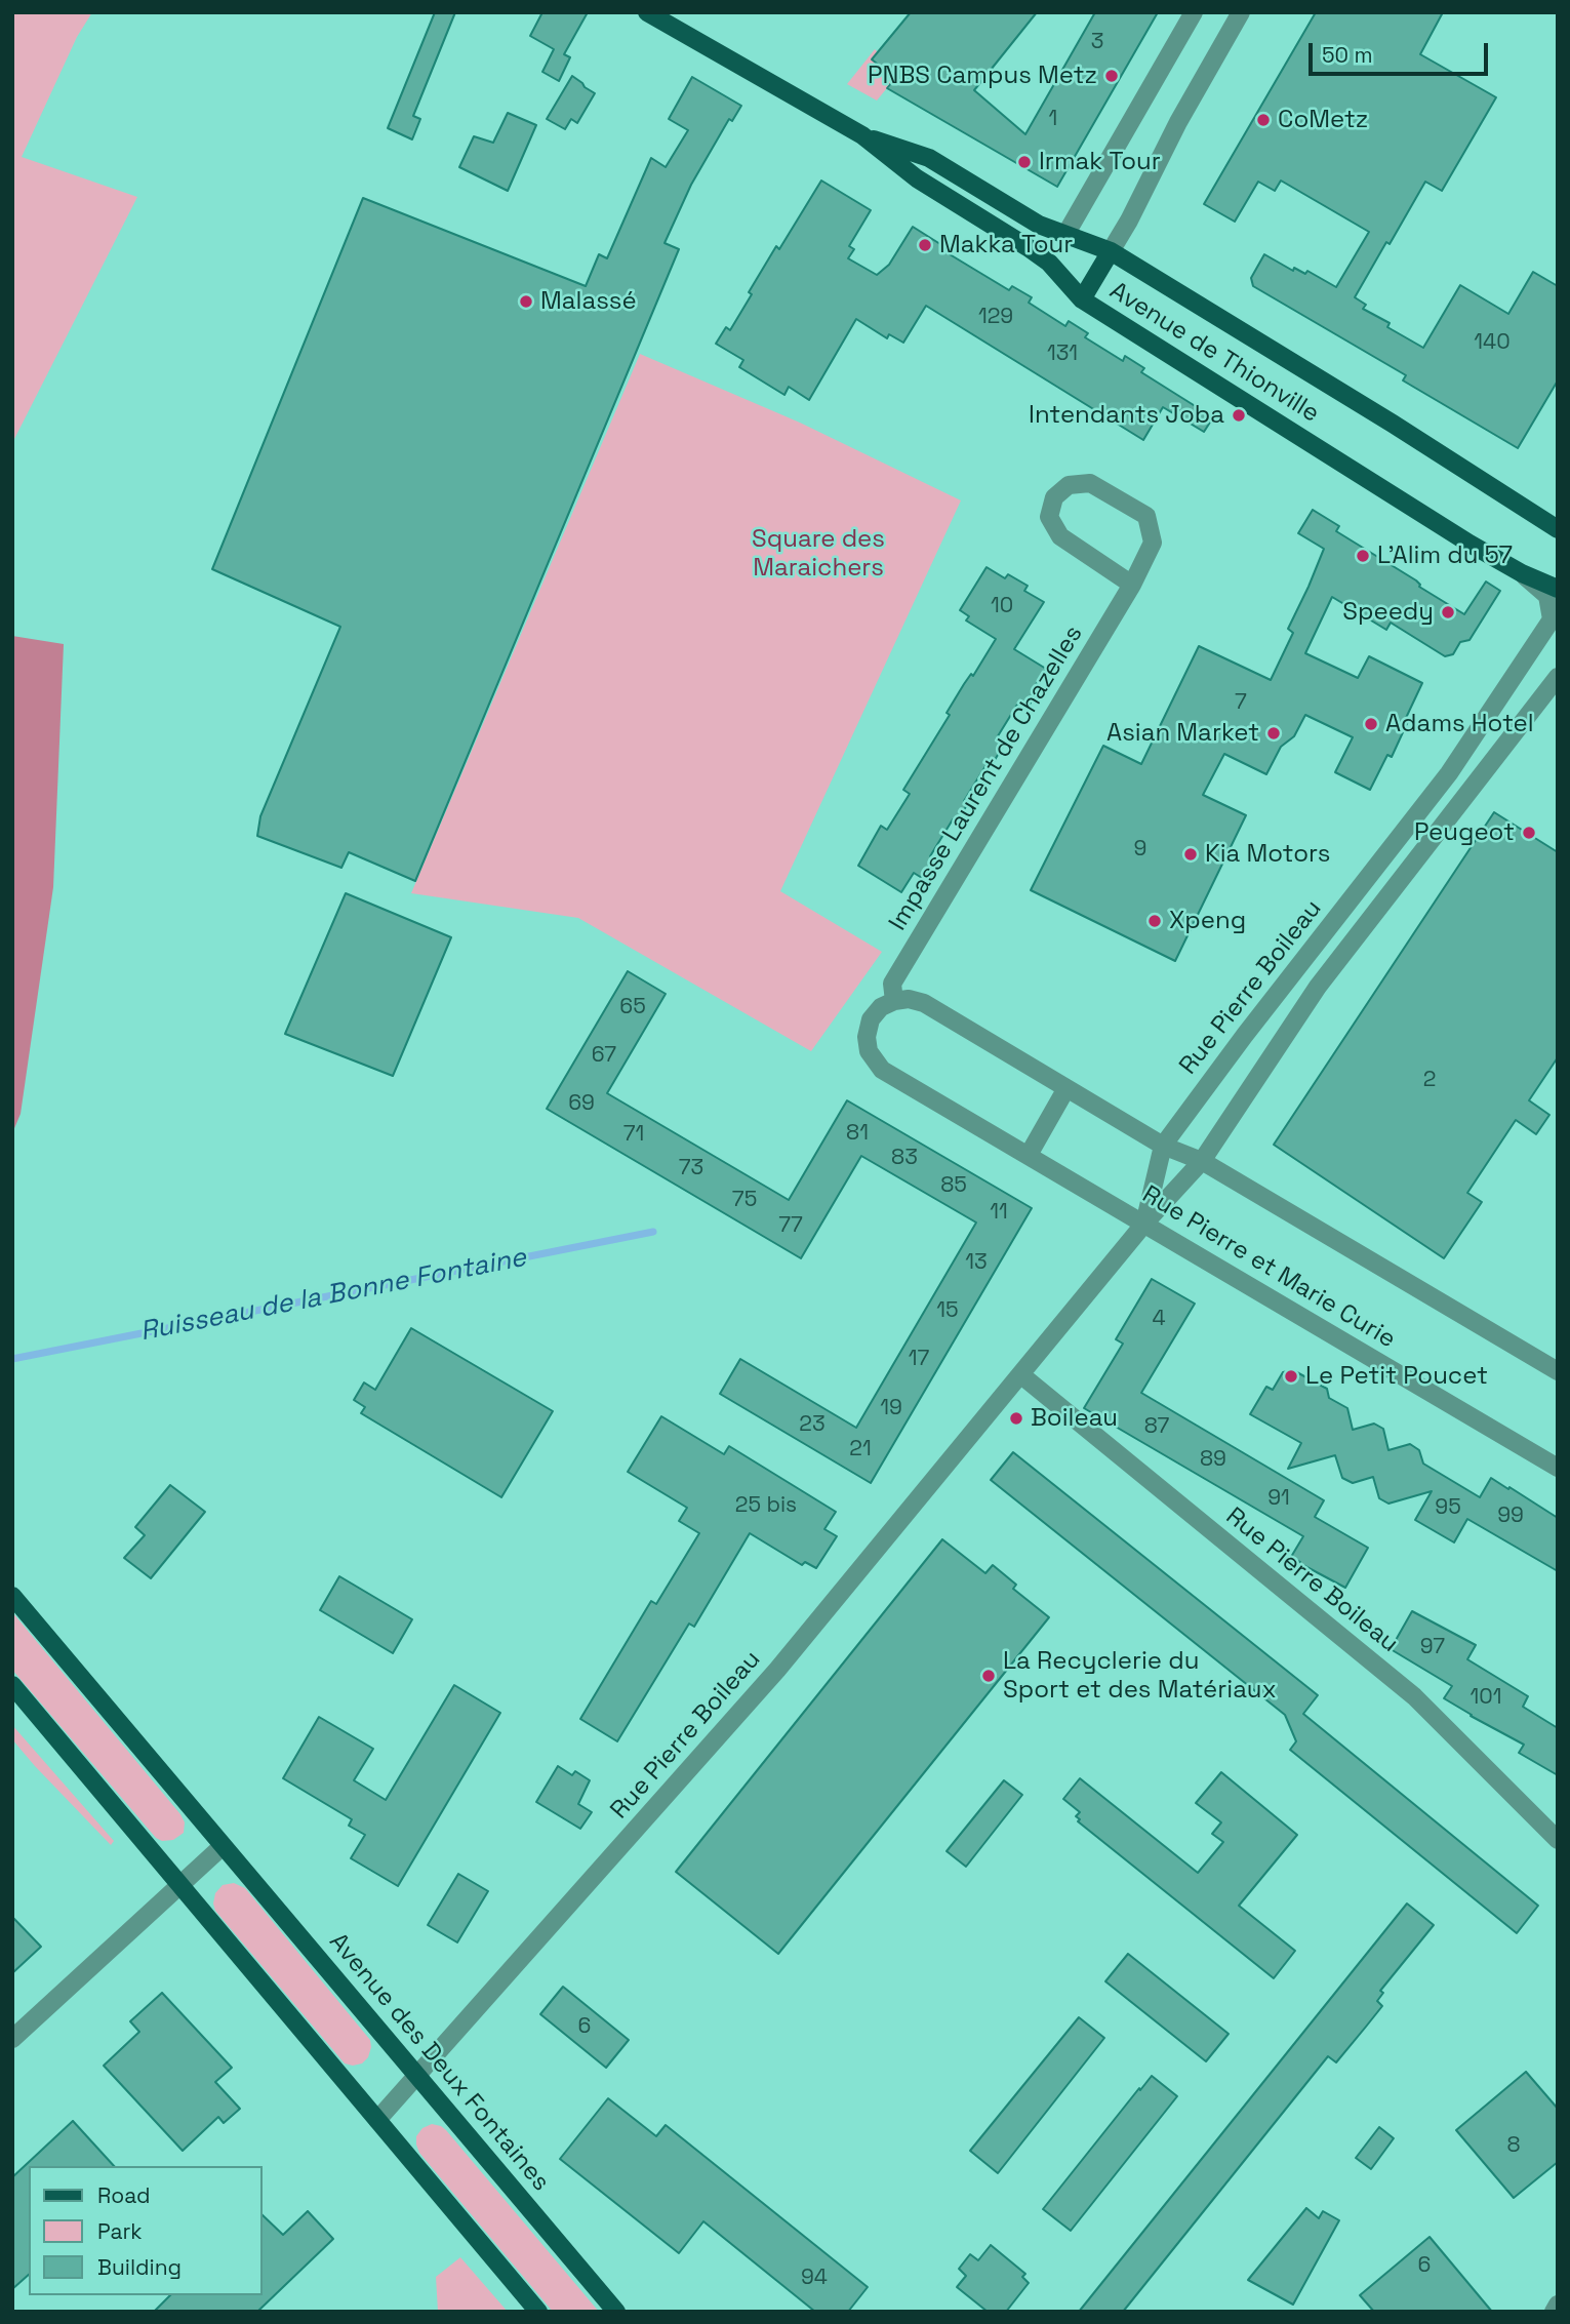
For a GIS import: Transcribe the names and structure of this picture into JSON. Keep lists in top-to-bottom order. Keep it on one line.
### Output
{"streets":{"main road":["Avenue de Thionville","Avenue des Deux Fontaines"],"street":["Impasse Laurent de Chazelles","Rue Pierre Boileau","Rue Pierre et Marie Curie"]},"crossings":[["Avenue de Thionville","Rue Pierre Boileau"],["Impasse Laurent de Chazelles","Rue Pierre et Marie Curie"],["Rue Pierre Boileau","Rue Pierre et Marie Curie"],["Rue Pierre Boileau","Avenue des Deux Fontaines"]],"water":["Ruisseau de la Bonne Fontaine"],"parks":["Square des Maraichers"],"places":["PNBS Campus Metz","CoMetz","Irmak Tour","Makka Tour","Malassé","Intendants Joba","L'Alim du 57","Speedy","Adams Hotel","Asian Market","Peugeot","Kia Motors","Xpeng","Le Petit Poucet","Boileau","La Recyclerie du Sport et des Matériaux"],"house_numbers":["3","1","129","140","131","10","7","9","65","67","2","69","81","71","83","73","85","75","11","77","13","15","4","17","19","23","87","21","89","91","25 bis","95","99","97","101","6","8","6","94"],"legend":["Road","Park","Building"],"scale_bar":"50 m"}
